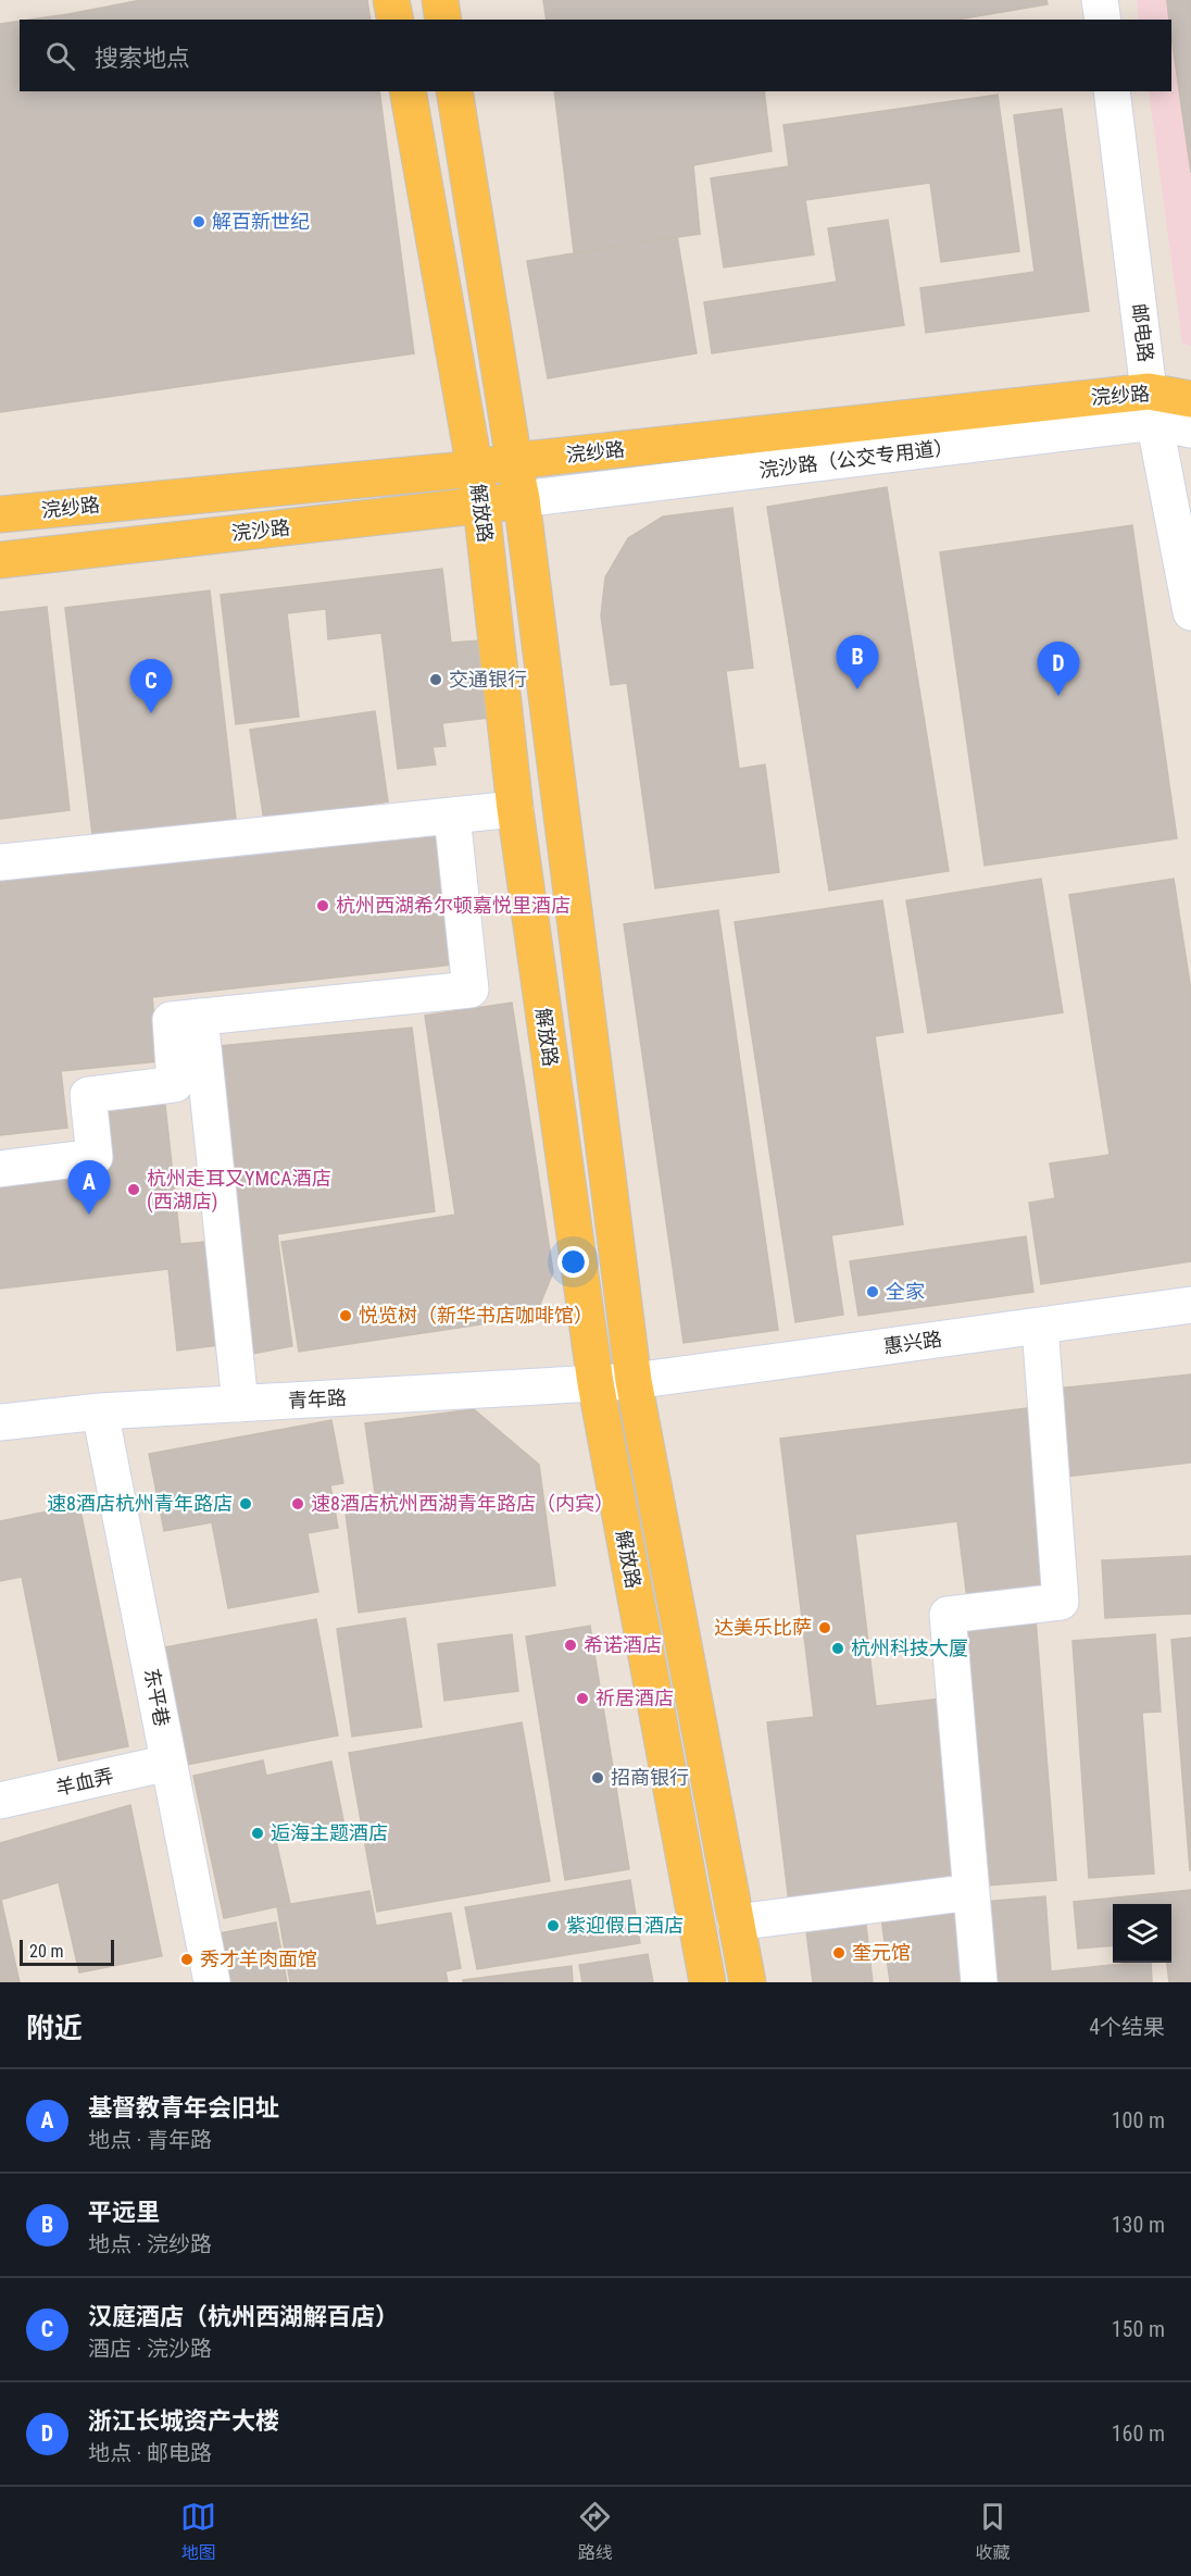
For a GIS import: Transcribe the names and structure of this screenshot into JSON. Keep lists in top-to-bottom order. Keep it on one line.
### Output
{"streets":{"main road":["浣纱路","解放路","浣沙路"],"street":["邮电路","浣沙路（公交专用道）","惠兴路","青年路","东平巷","羊血弄"]},"crossings":[["邮电路","浣纱路"],["邮电路","浣沙路（公交专用道）"],["浣纱路","浣沙路（公交专用道）"],["浣纱路","解放路"],["浣沙路（公交专用道）","解放路"],["浣沙路（公交专用道）","浣沙路"],["解放路","浣沙路"],["解放路","惠兴路"],["解放路","青年路"],["惠兴路","青年路"],["青年路","东平巷"],["东平巷","羊血弄"]],"places":["解百新世纪","交通银行","杭州西湖希尔顿嘉悦里酒店","杭州走耳又YMCA酒店 (西湖店)","全家","悦览树（新华书店咖啡馆）","速8酒店杭州青年路店","速8酒店杭州西湖青年路店（内宾）","达美乐比萨","希诺酒店","杭州科技大厦","祈居酒店","招商银行","逅海主题酒店","紫迎假日酒店","奎元馆","秀才羊肉面馆"],"scale_bar":"20 m","page":{"search":"搜索地点","pins":["B","D","C","A"],"scale":"20 m","heading":["附近","4个结果"],"list":[{"mark":"A","name":"基督教青年会旧址","note":"地点 · 青年路","value":"100 m"},{"mark":"B","name":"平远里","note":"地点 · 浣纱路","value":"130 m"},{"mark":"C","name":"汉庭酒店（杭州西湖解百店）","note":"酒店 · 浣沙路","value":"150 m"},{"mark":"D","name":"浙江长城资产大楼","note":"地点 · 邮电路","value":"160 m"}],"nav":["地图","路线","收藏"]}}
